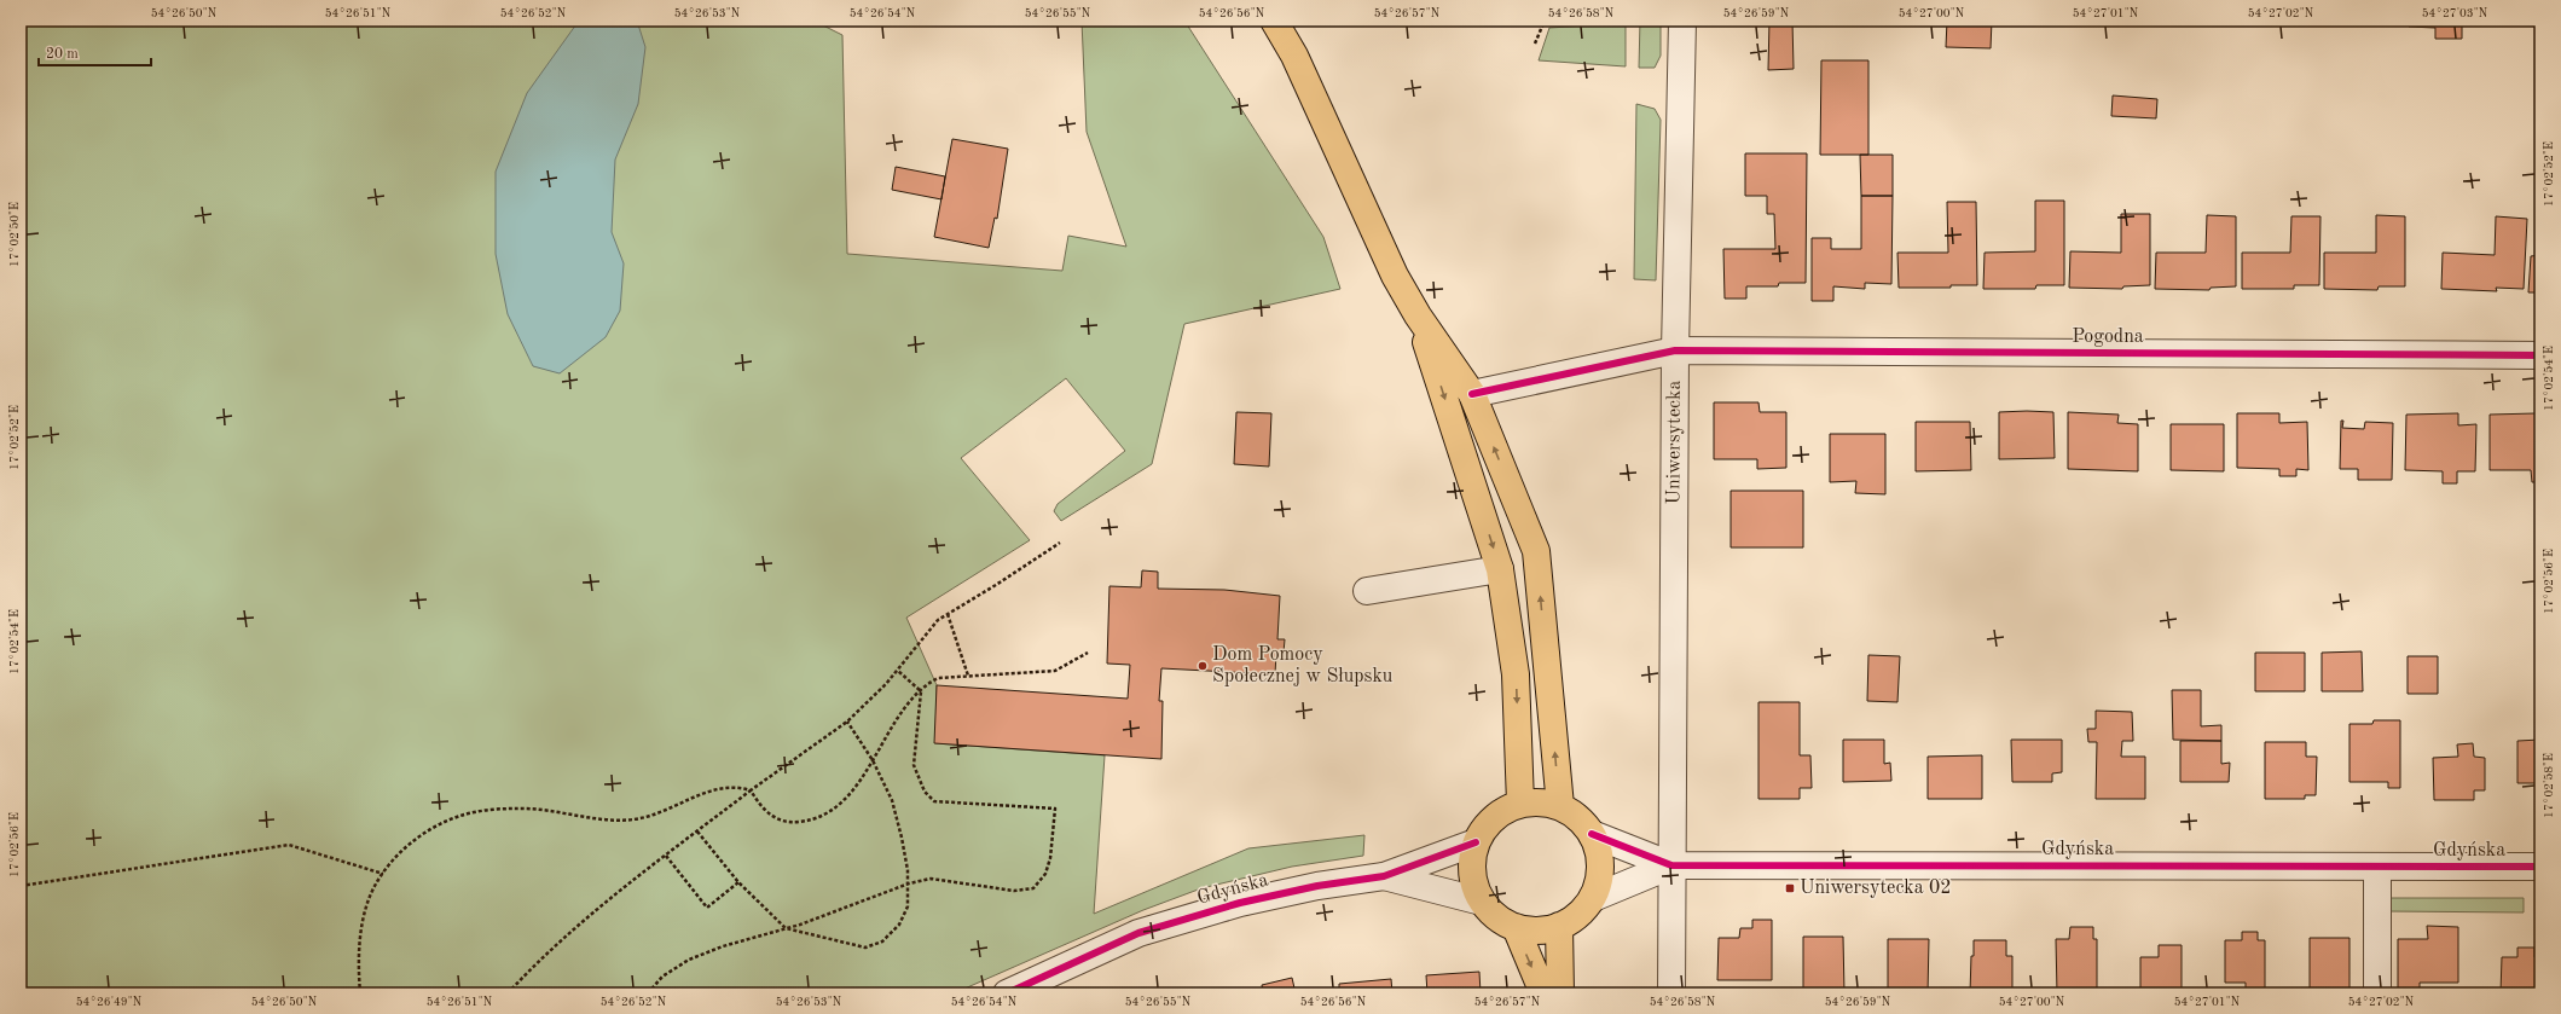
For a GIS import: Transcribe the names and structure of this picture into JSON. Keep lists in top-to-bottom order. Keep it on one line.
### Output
{"streets":{"street":["Pogodna","Uniwersytecka","Gdyńska"]},"crossings":[["Pogodna","Uniwersytecka"],["Uniwersytecka","Gdyńska"]],"places":{"other":["Dom Pomocy Społecznej w Słupsku"],"transit":["Uniwersytecka 02"]},"scale_bar":"20 m","coordinates":["54°26'50\"N","54°26'51\"N","54°26'52\"N","54°26'53\"N","54°26'54\"N","54°26'55\"N","54°26'56\"N","54°26'57\"N","54°26'58\"N","54°26'59\"N","54°27'00\"N","54°27'01\"N","54°27'02\"N","54°27'03\"N","17°02'52\"E","17°02'50\"E","17°02'54\"E","17°02'56\"E","17°02'58\"E","54°26'49\"N"]}
